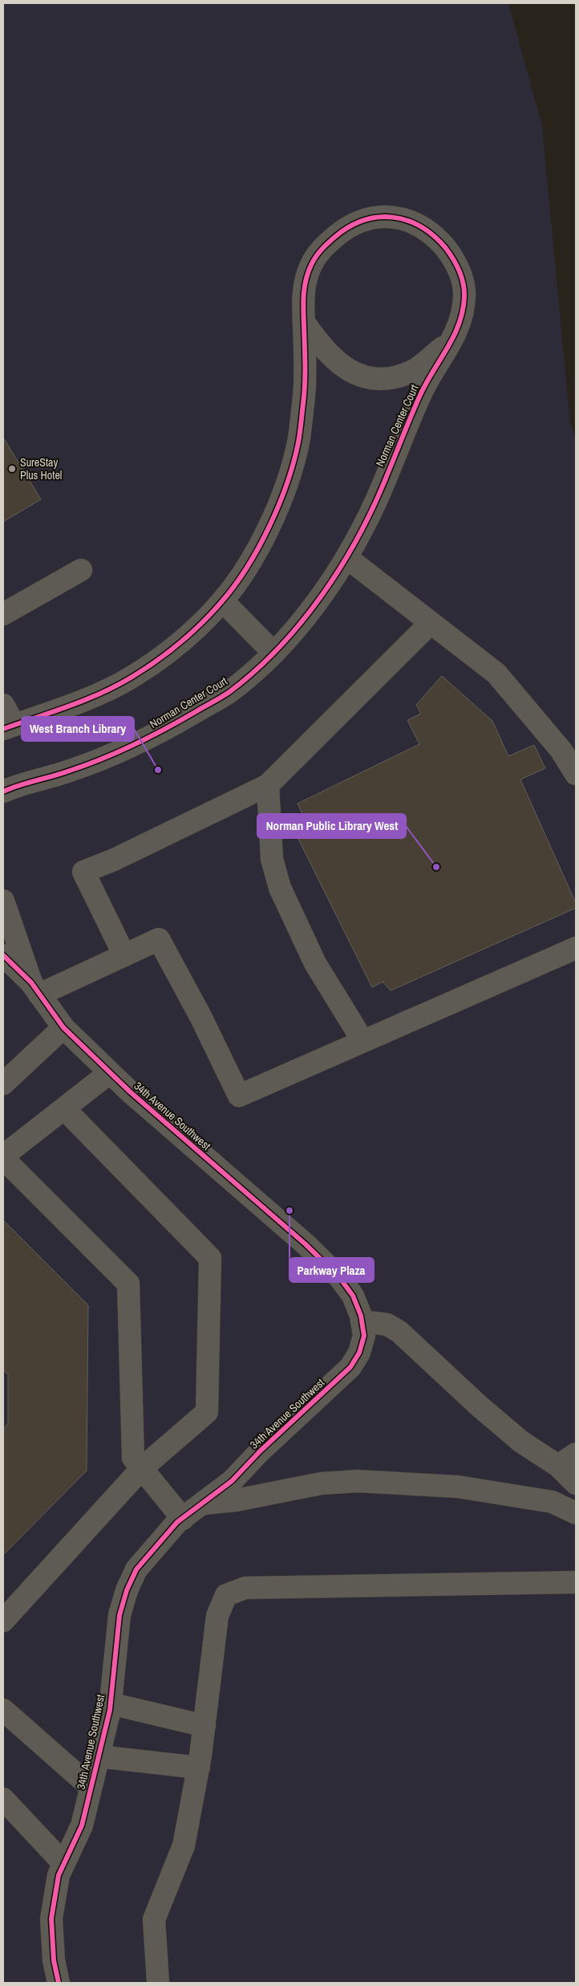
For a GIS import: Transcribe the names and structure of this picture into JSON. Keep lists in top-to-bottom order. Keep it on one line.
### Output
{"streets":{"street":["Norman Center Court","34th Avenue Southwest"]},"places":["SureStay Plus Hotel","West Branch Library","Norman Public Library West","Parkway Plaza"]}
